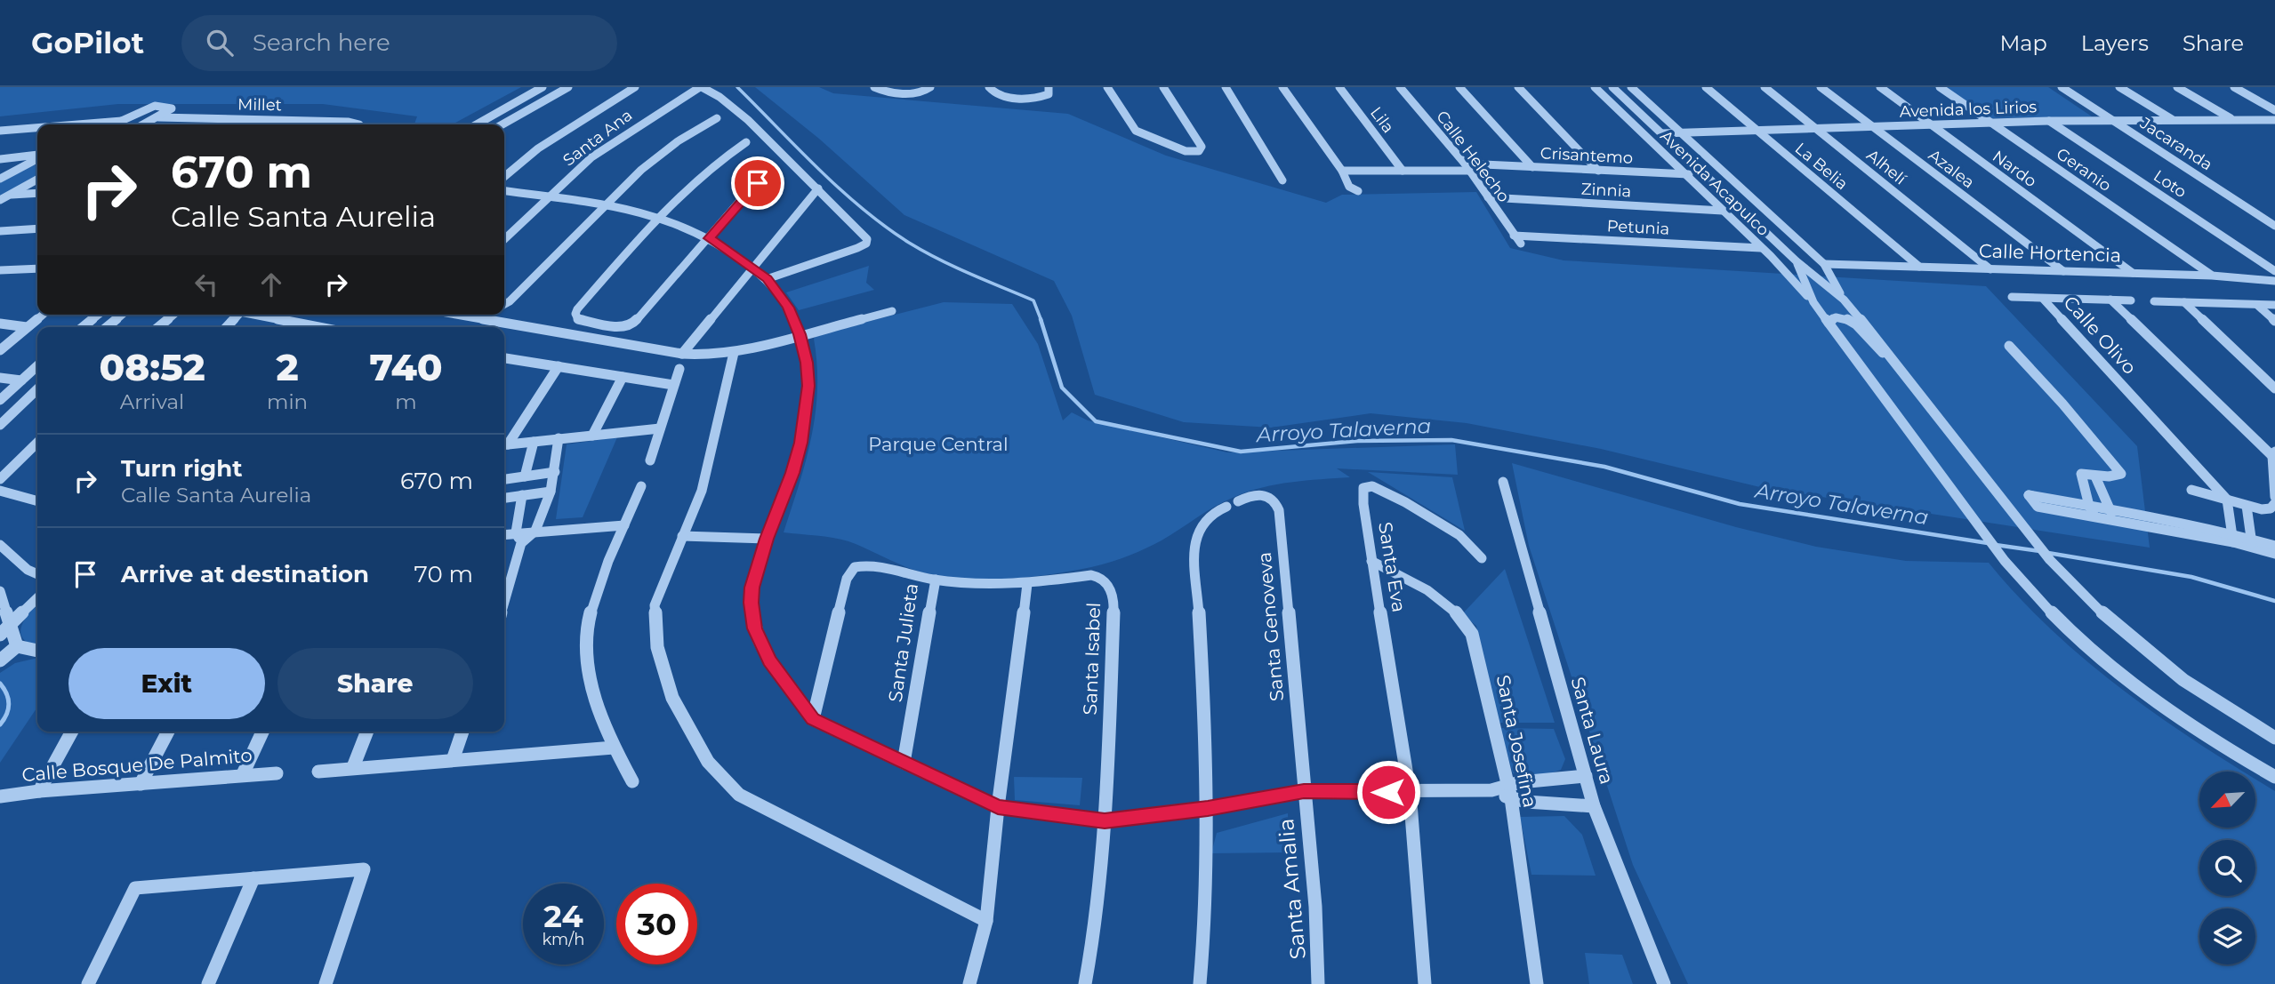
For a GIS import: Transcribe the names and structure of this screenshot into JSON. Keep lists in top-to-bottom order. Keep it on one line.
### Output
{"streets":{"street":["Millet","Avenida los Lirios","Lila","Santa Ana","Jacaranda","Crisantemo","Calle Helecho","La Belia","Alhelí","Azalea","Nardo","Geranio","Avenida Acapulco","Loto","Zinnia","Petunia","Calle Hortencia","Calle Olivo","Santa Eva","Santa Genoveva","Santa Julieta","Santa Isabel","Santa Laura","Santa Josefina","Calle Bosque De Palmito","Santa Amalia"]},"crossings":[["Avenida los Lirios","Jacaranda"],["Avenida los Lirios","La Belia"],["Avenida los Lirios","Alhelí"],["Avenida los Lirios","Azalea"],["Avenida los Lirios","Nardo"],["Avenida los Lirios","Geranio"],["Avenida los Lirios","Avenida Acapulco"],["Avenida los Lirios","Loto"],["Lila","Crisantemo"],["Crisantemo","Calle Helecho"],["Crisantemo","Avenida Acapulco"],["Calle Helecho","Zinnia"],["Calle Helecho","Petunia"],["La Belia","Calle Hortencia"],["Alhelí","Calle Hortencia"],["Azalea","Calle Hortencia"],["Nardo","Calle Hortencia"],["Geranio","Calle Hortencia"],["Avenida Acapulco","Zinnia"],["Avenida Acapulco","Petunia"],["Avenida Acapulco","Calle Hortencia"],["Santa Eva","Santa Josefina"],["Santa Genoveva","Santa Amalia"]],"water":["Arroyo Talaverna"],"parks":["Parque Central"],"north":"bottom left","page":{"header":"GoPilot","search":"Search here","nav":["Map","Layers","Share"],"turn":["670 m","Calle Santa Aurelia"],"eta":["08:52","Arrival","2","min","740","m"],"list":[{"name":"Turn right","note":"Calle Santa Aurelia","value":"670 m"},{"name":"Arrive at destination","value":"70 m"}],"buttons":["Exit","Share"],"speed":"24 km/h","limit":"30"}}
